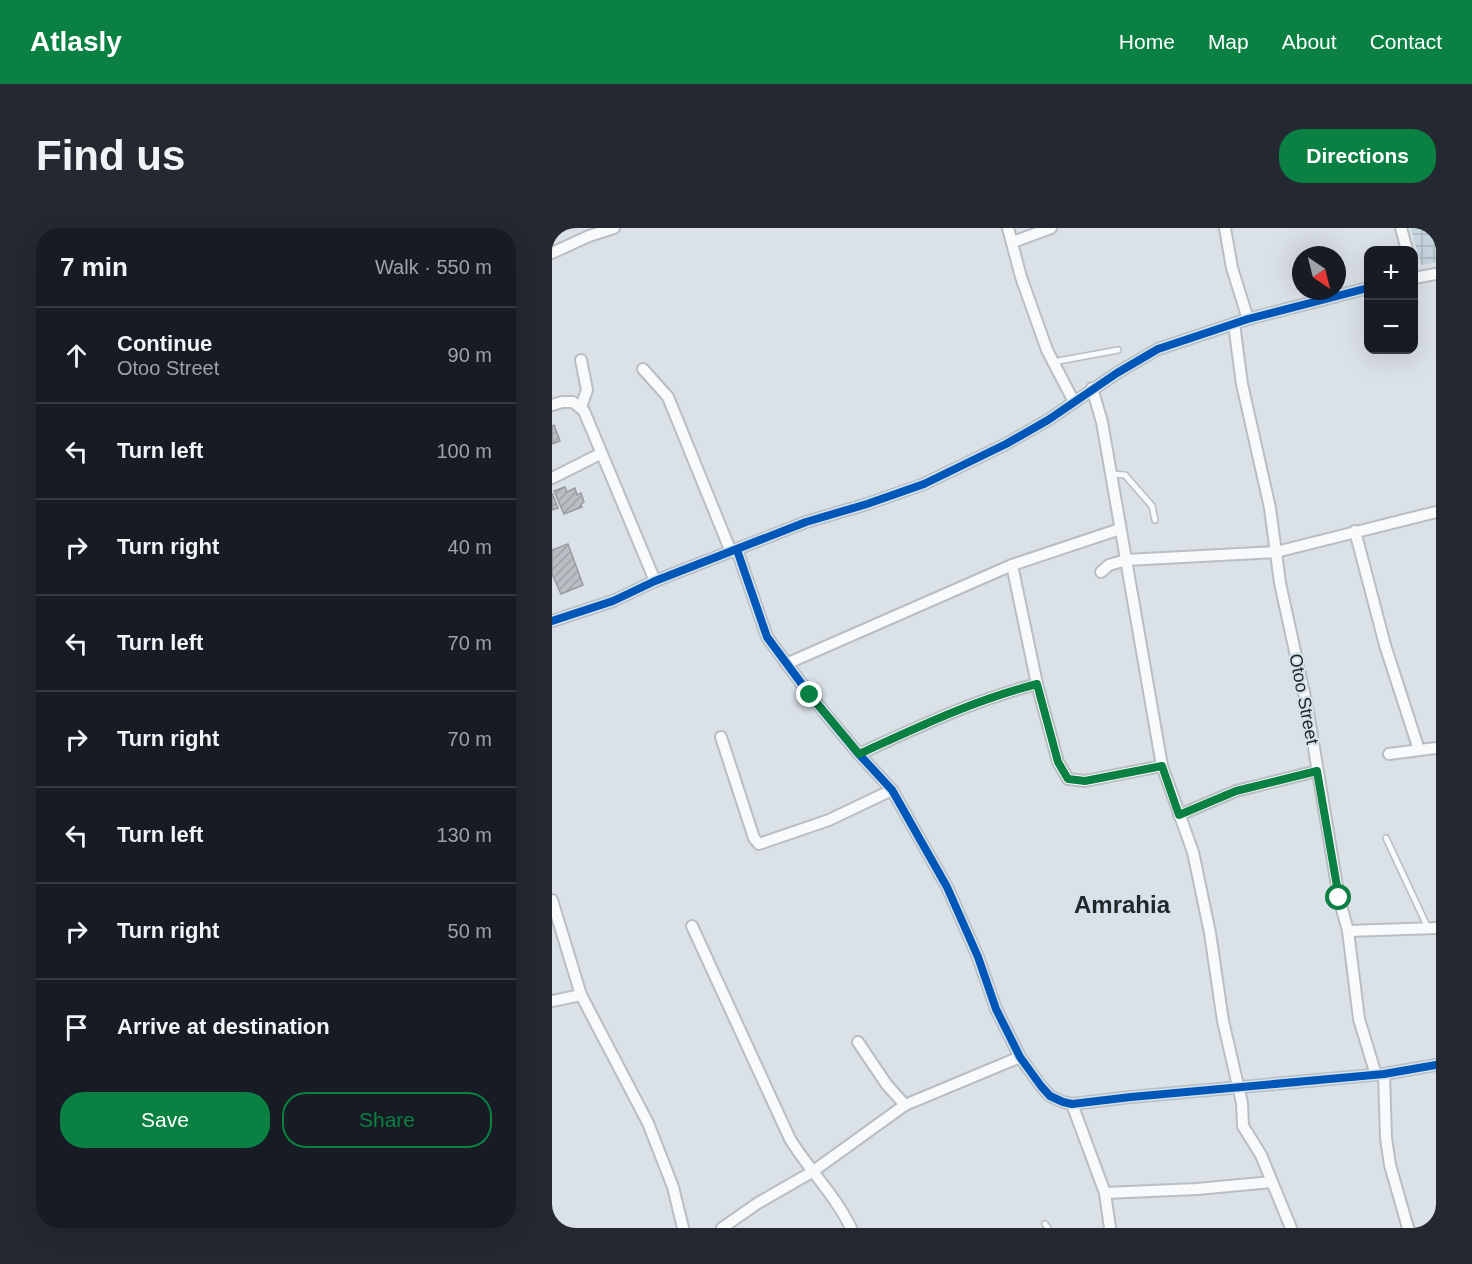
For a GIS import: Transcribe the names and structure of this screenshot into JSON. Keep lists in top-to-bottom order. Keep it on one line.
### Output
{"streets":{"street":["Otoo Street"]},"districts":["Amrahia"],"north":"bottom right","page":{"header":"Atlasly","nav":["Home","Map","About","Contact"],"buttons":["Directions",["Save","Share"]],"title":"Find us","heading":["7 min","Walk · 550 m"],"map_buttons":["+","−"],"list":[["Continue","Otoo Street","90 m"],["Turn left","100 m"],["Turn right","40 m"],["Turn left","70 m"],["Turn right","70 m"],["Turn left","130 m"],["Turn right","50 m"],"Arrive at destination"]}}
